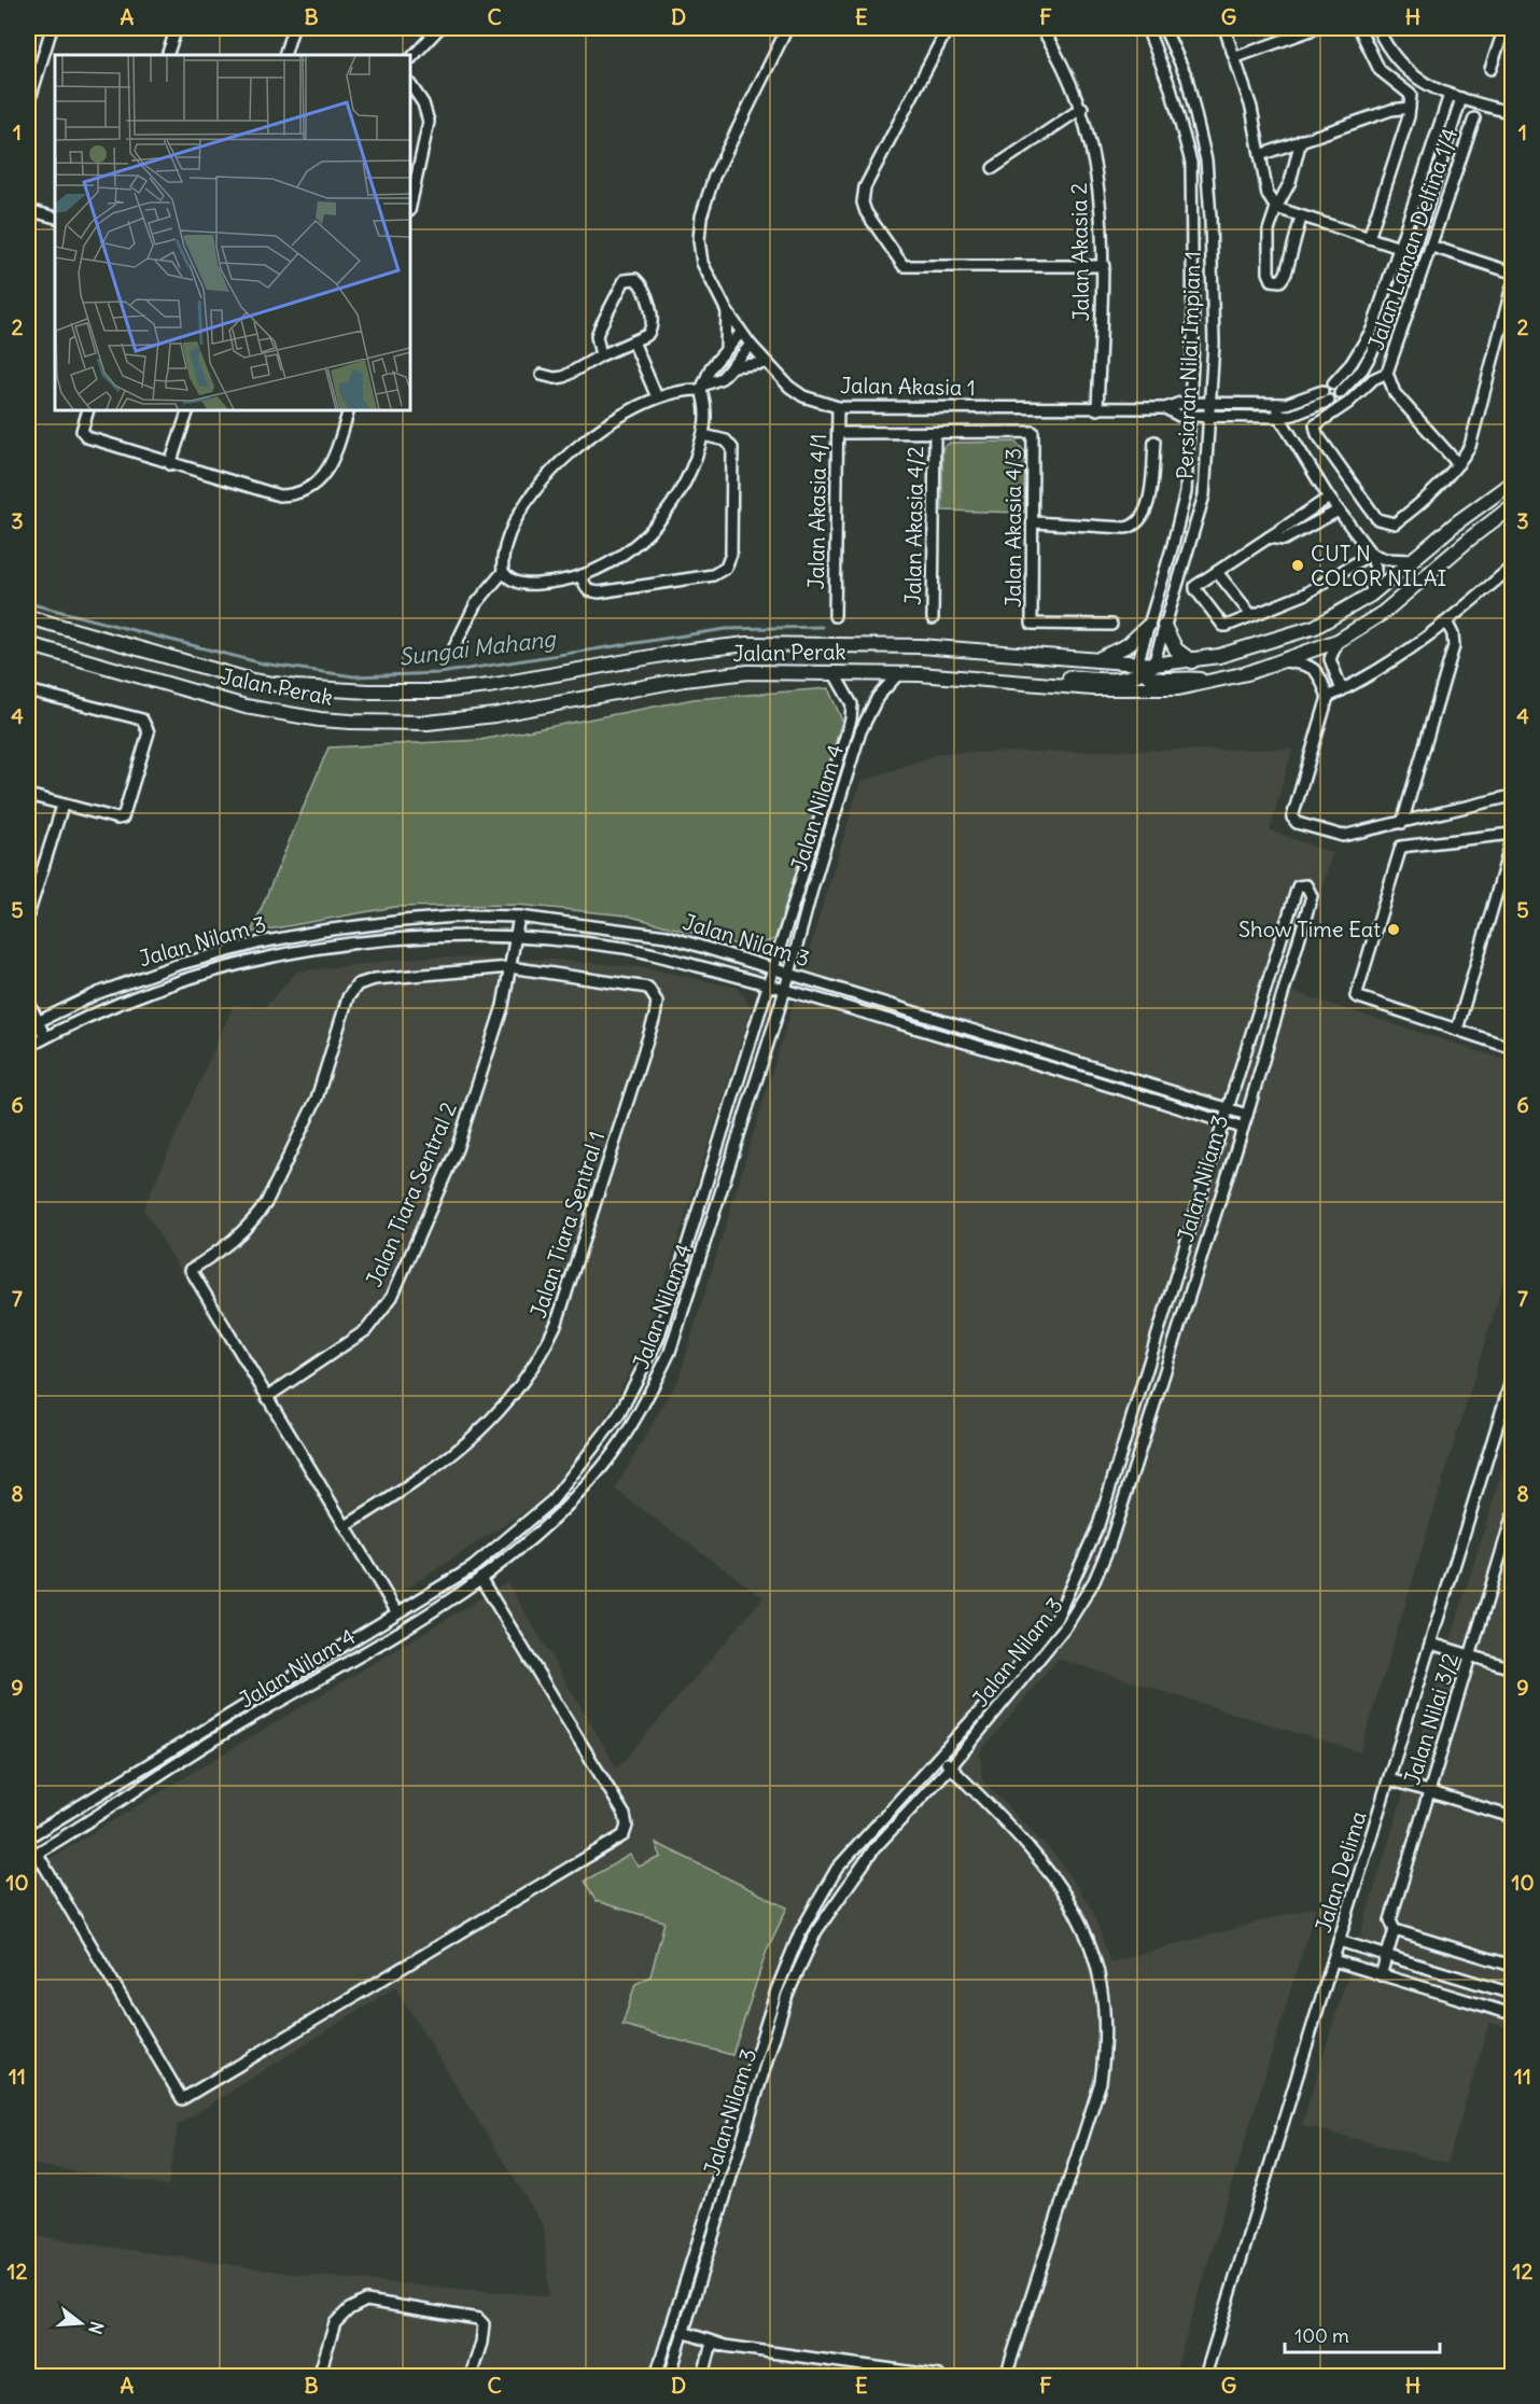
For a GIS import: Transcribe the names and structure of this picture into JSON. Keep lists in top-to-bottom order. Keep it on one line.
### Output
{"streets":{"main road":["Jalan Perak"],"street":["Jalan Laman Delfina 1/4","Jalan Akasia 2","Persiaran Nilai Impian 1","Jalan Akasia 1","Jalan Akasia 4/1","Jalan Akasia 4/2","Jalan Akasia 4/3","Jalan Nilam 4","Jalan Nilam 3","Jalan Tiara Sentral 2","Jalan Tiara Sentral 1","Jalan Nilai 3/2","Jalan Delima"]},"crossings":[["Jalan Akasia 2","Jalan Akasia 1"],["Persiaran Nilai Impian 1","Jalan Perak"],["Jalan Akasia 1","Jalan Akasia 4/1"],["Jalan Akasia 4/2","Jalan Akasia 4/3"],["Jalan Perak","Jalan Nilam 4"],["Jalan Nilam 4","Jalan Nilam 3"],["Jalan Nilam 3","Jalan Tiara Sentral 2"],["Jalan Tiara Sentral 2","Jalan Tiara Sentral 1"]],"water":["Sungai Mahang"],"places":["CUT N COLOR NILAI","Show Time Eat"],"scale_bar":"100 m","north":"right","grid":{"columns":["A","B","C","D","E","F","G","H"],"rows":["1","2","3","4","5","6","7","8","9","10","11","12"]}}
